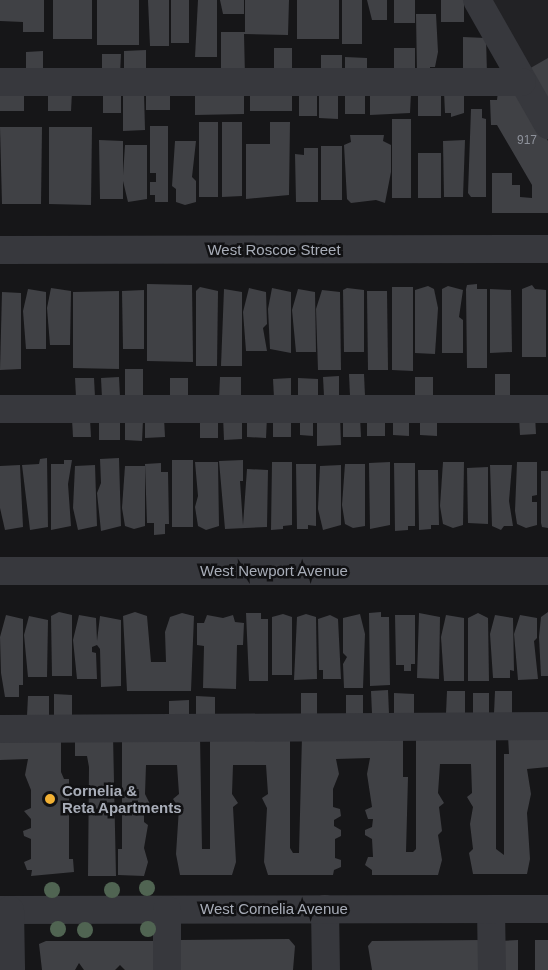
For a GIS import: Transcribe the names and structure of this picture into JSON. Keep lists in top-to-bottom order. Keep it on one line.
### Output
{"streets":{"street":["West Roscoe Street","West Newport Avenue","West Cornelia Avenue"]},"places":["Cornelia & Reta Apartments"],"house_numbers":["917"]}
